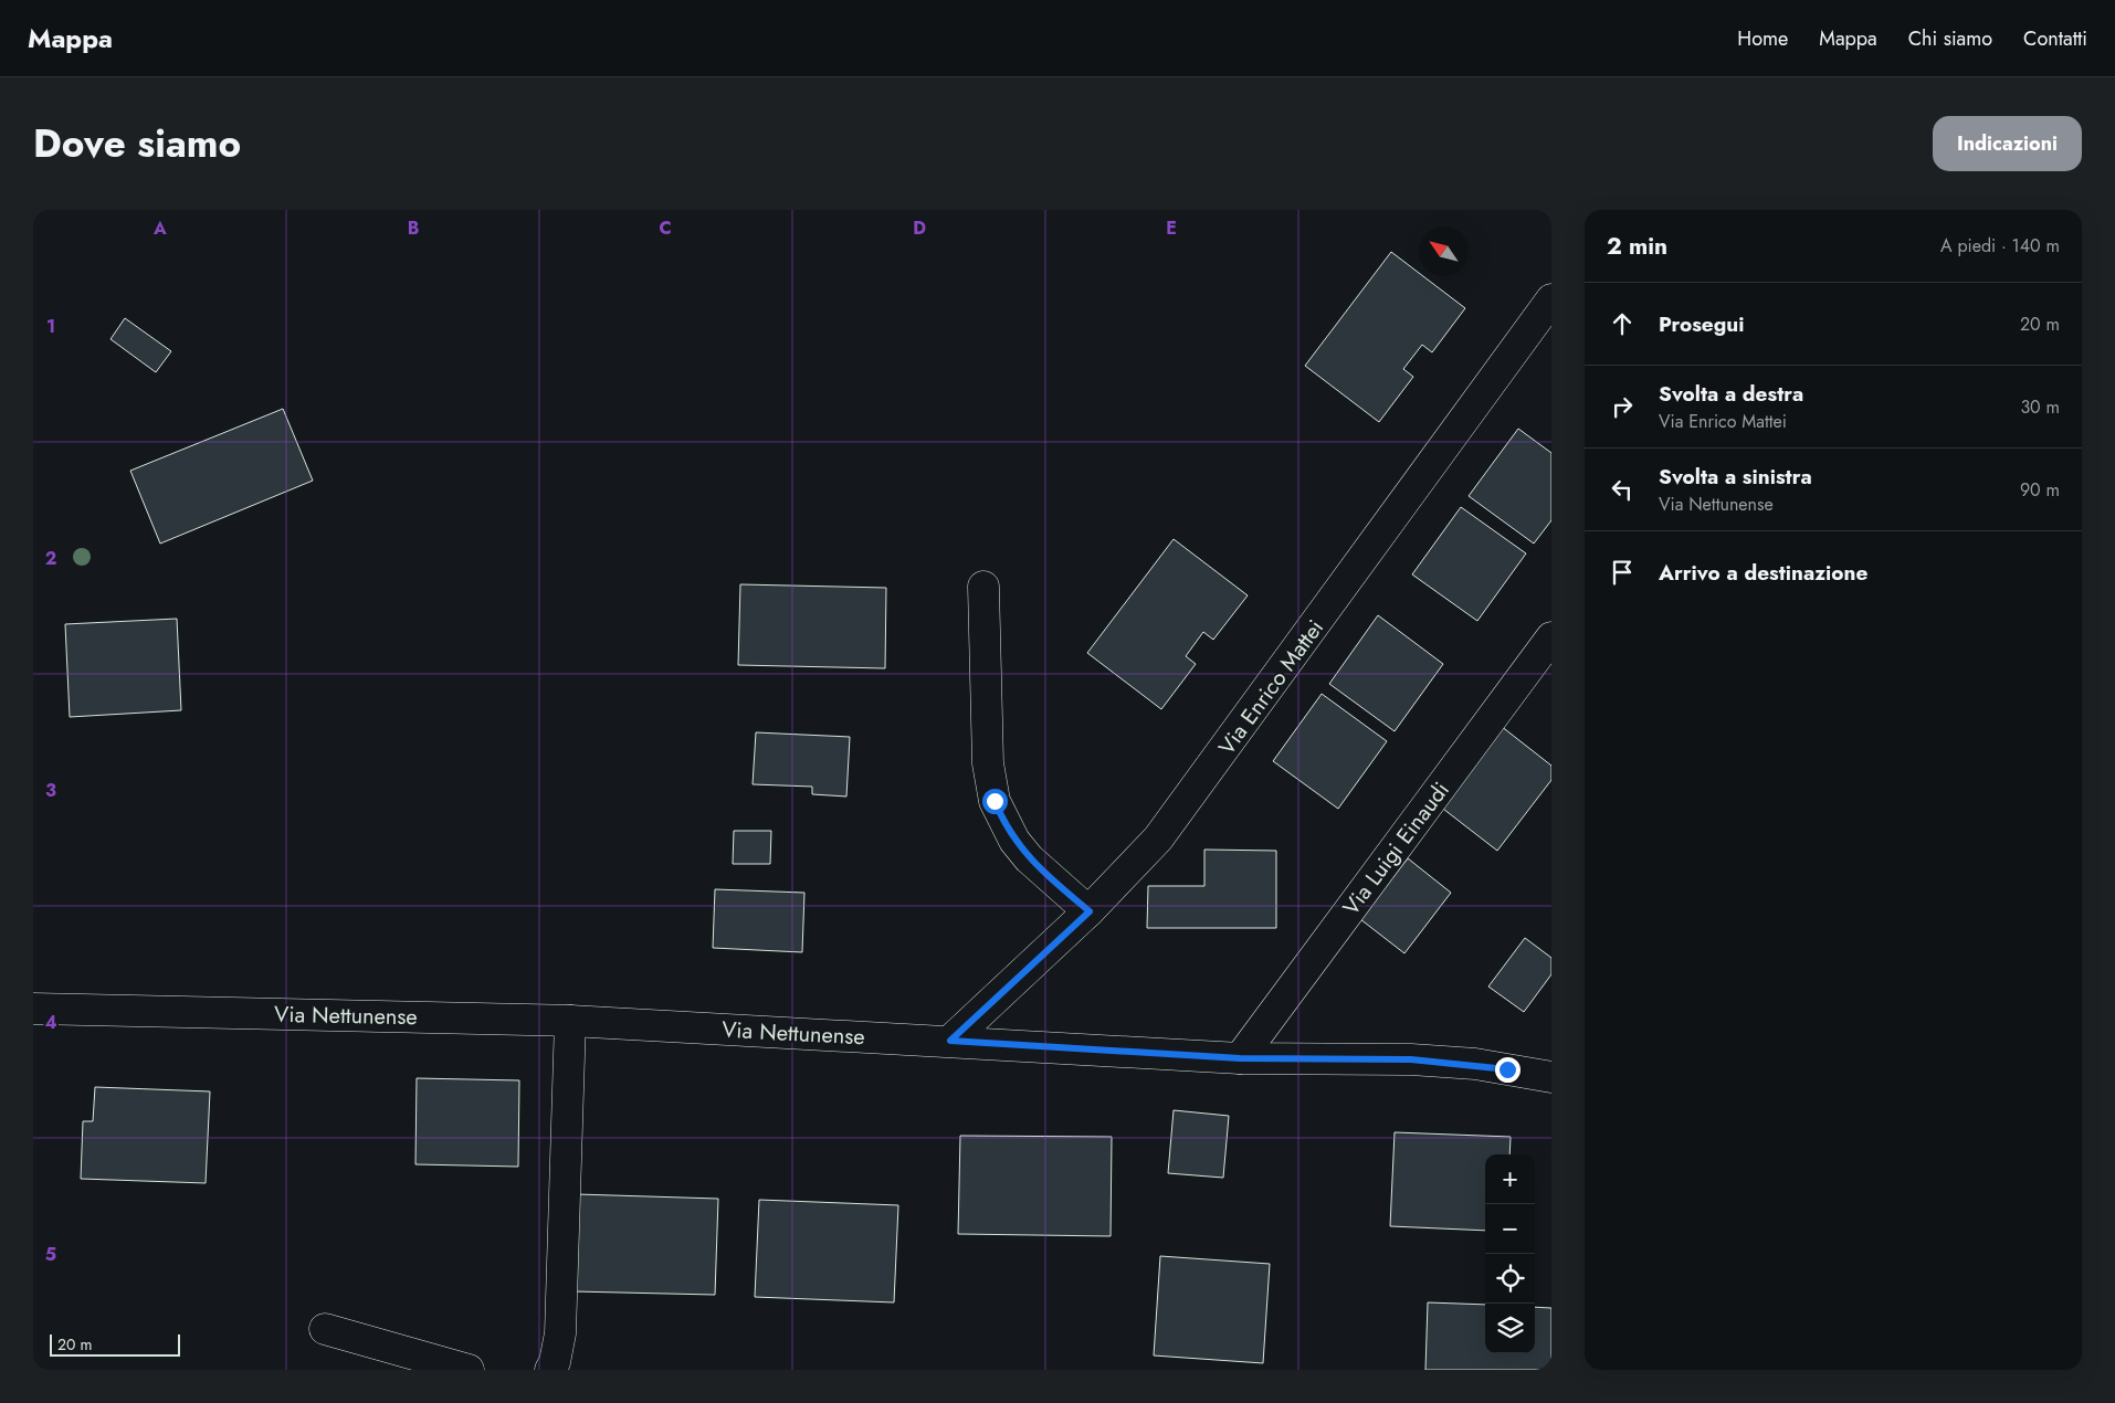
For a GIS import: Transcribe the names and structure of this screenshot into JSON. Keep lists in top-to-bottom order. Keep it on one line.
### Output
{"streets":{"street":["Via Enrico Mattei","Via Luigi Einaudi","Via Nettunense"]},"crossings":[["Via Enrico Mattei","Via Nettunense"],["Via Luigi Einaudi","Via Nettunense"]],"scale_bar":"20 m","north":"top left","page":{"header":"Mappa","nav":["Home","Mappa","Chi siamo","Contatti"],"title":"Dove siamo","buttons":"Indicazioni","heading":["2 min","A piedi · 140 m"],"list":[["Prosegui","20 m"],["Svolta a destra","Via Enrico Mattei","30 m"],["Svolta a sinistra","Via Nettunense","90 m"],"Arrivo a destinazione"],"map_buttons":["+","−"],"scale":"20 m"},"grid":{"columns":["A","B","C","D","E"],"rows":["1","2","3","4","5"]}}
